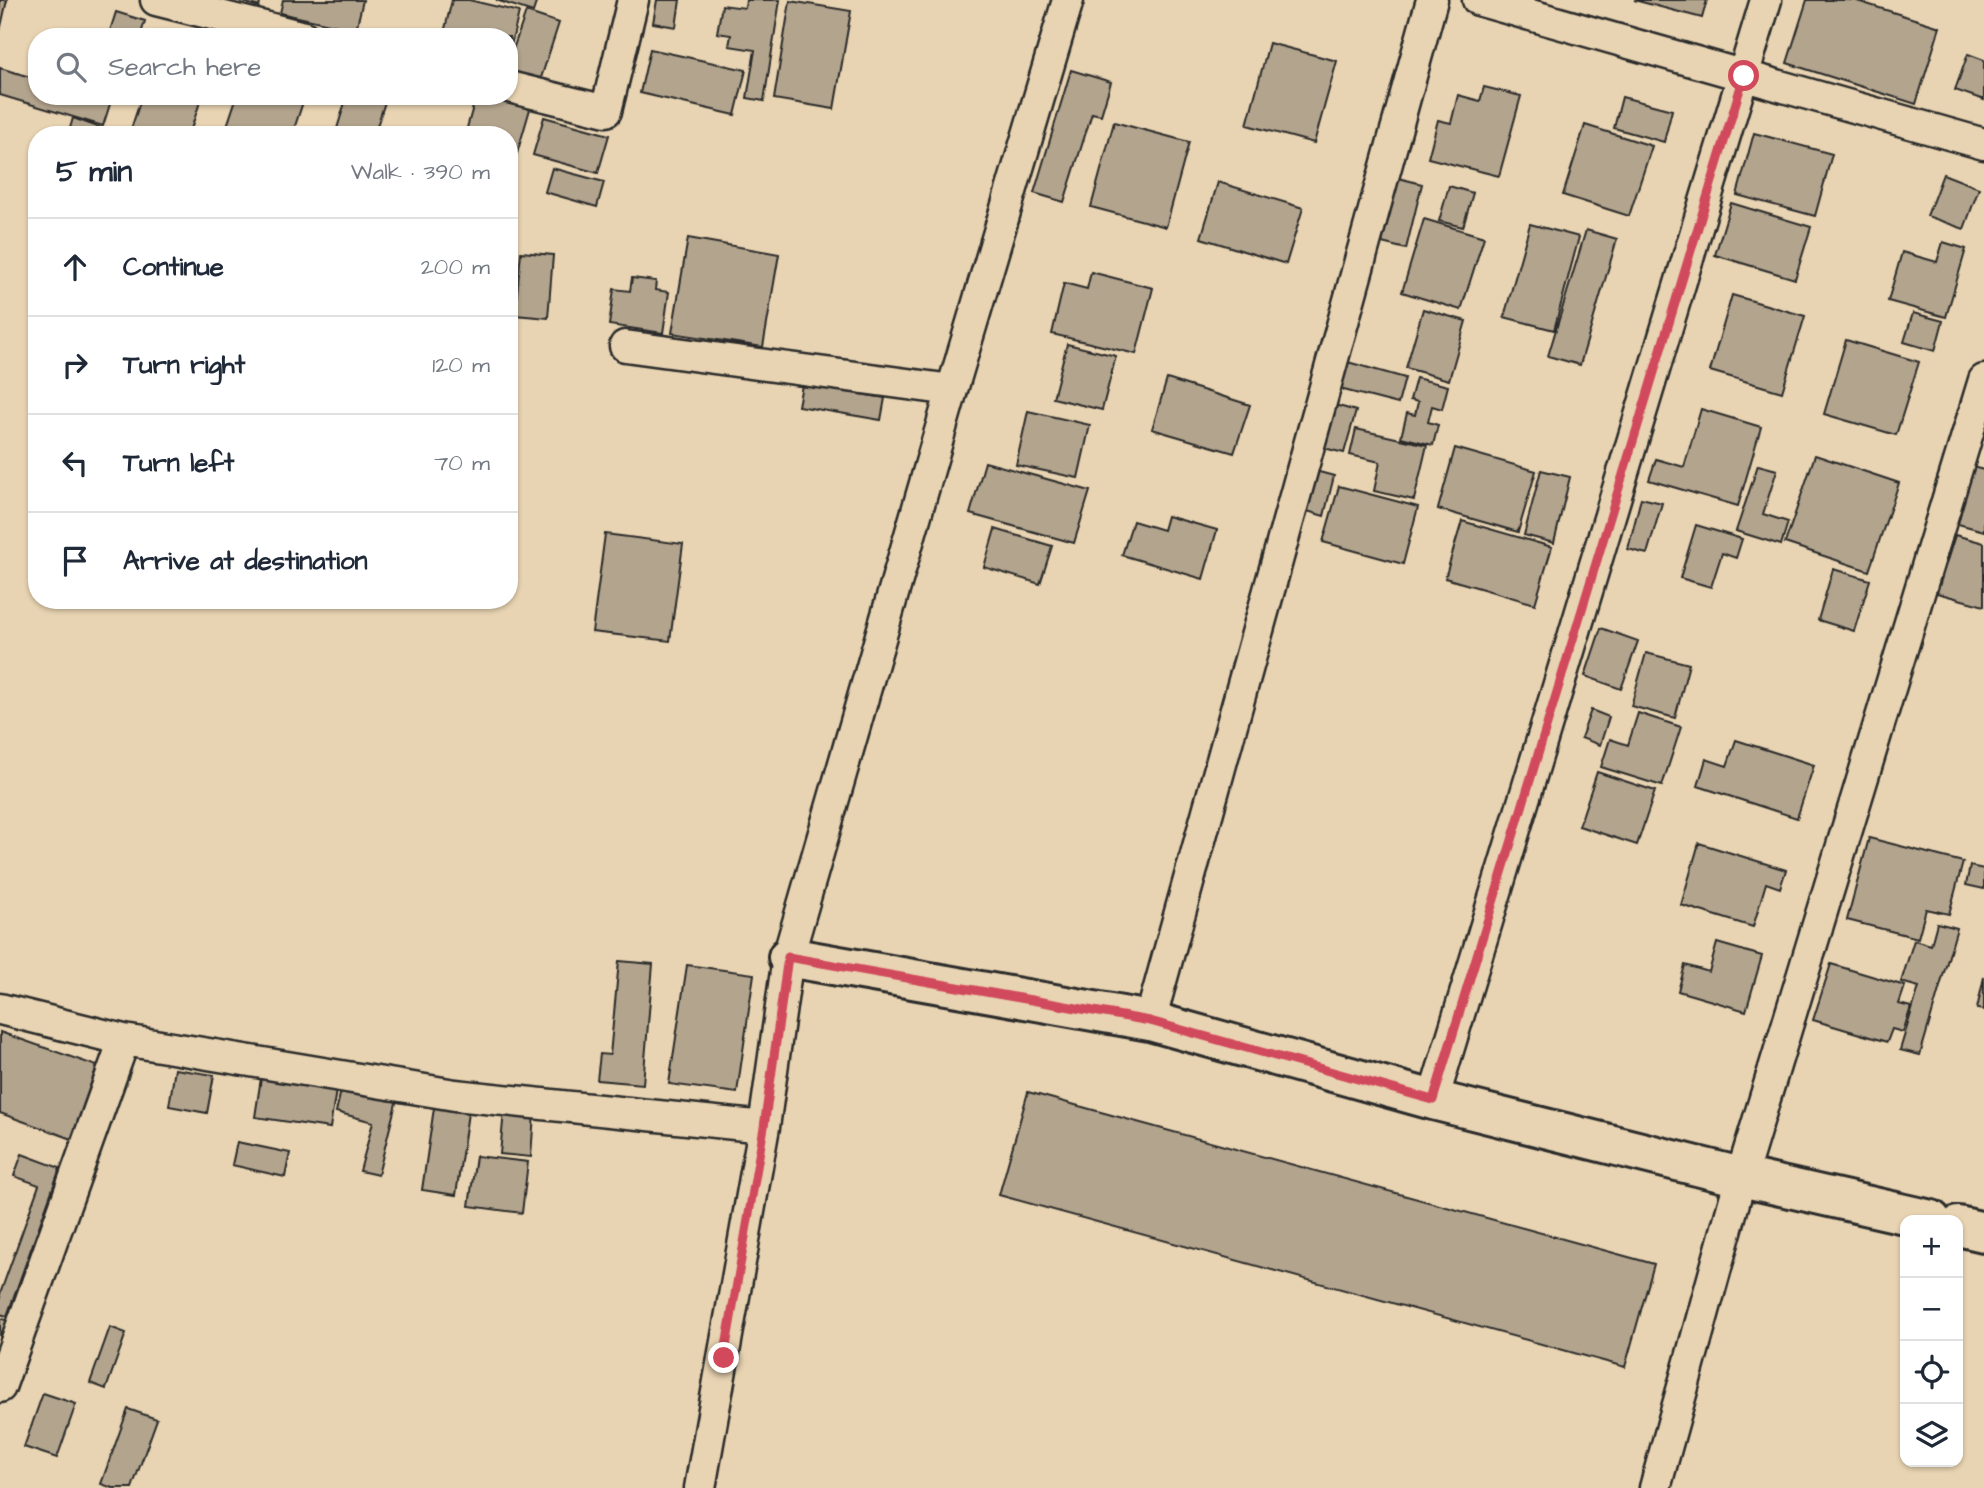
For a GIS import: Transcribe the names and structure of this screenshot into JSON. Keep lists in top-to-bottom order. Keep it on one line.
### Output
{"page":{"search":"Search here","heading":["5 min","Walk · 390 m"],"list":[["Continue","200 m"],["Turn right","120 m"],["Turn left","70 m"],"Arrive at destination"],"map_buttons":["+","−"]}}
